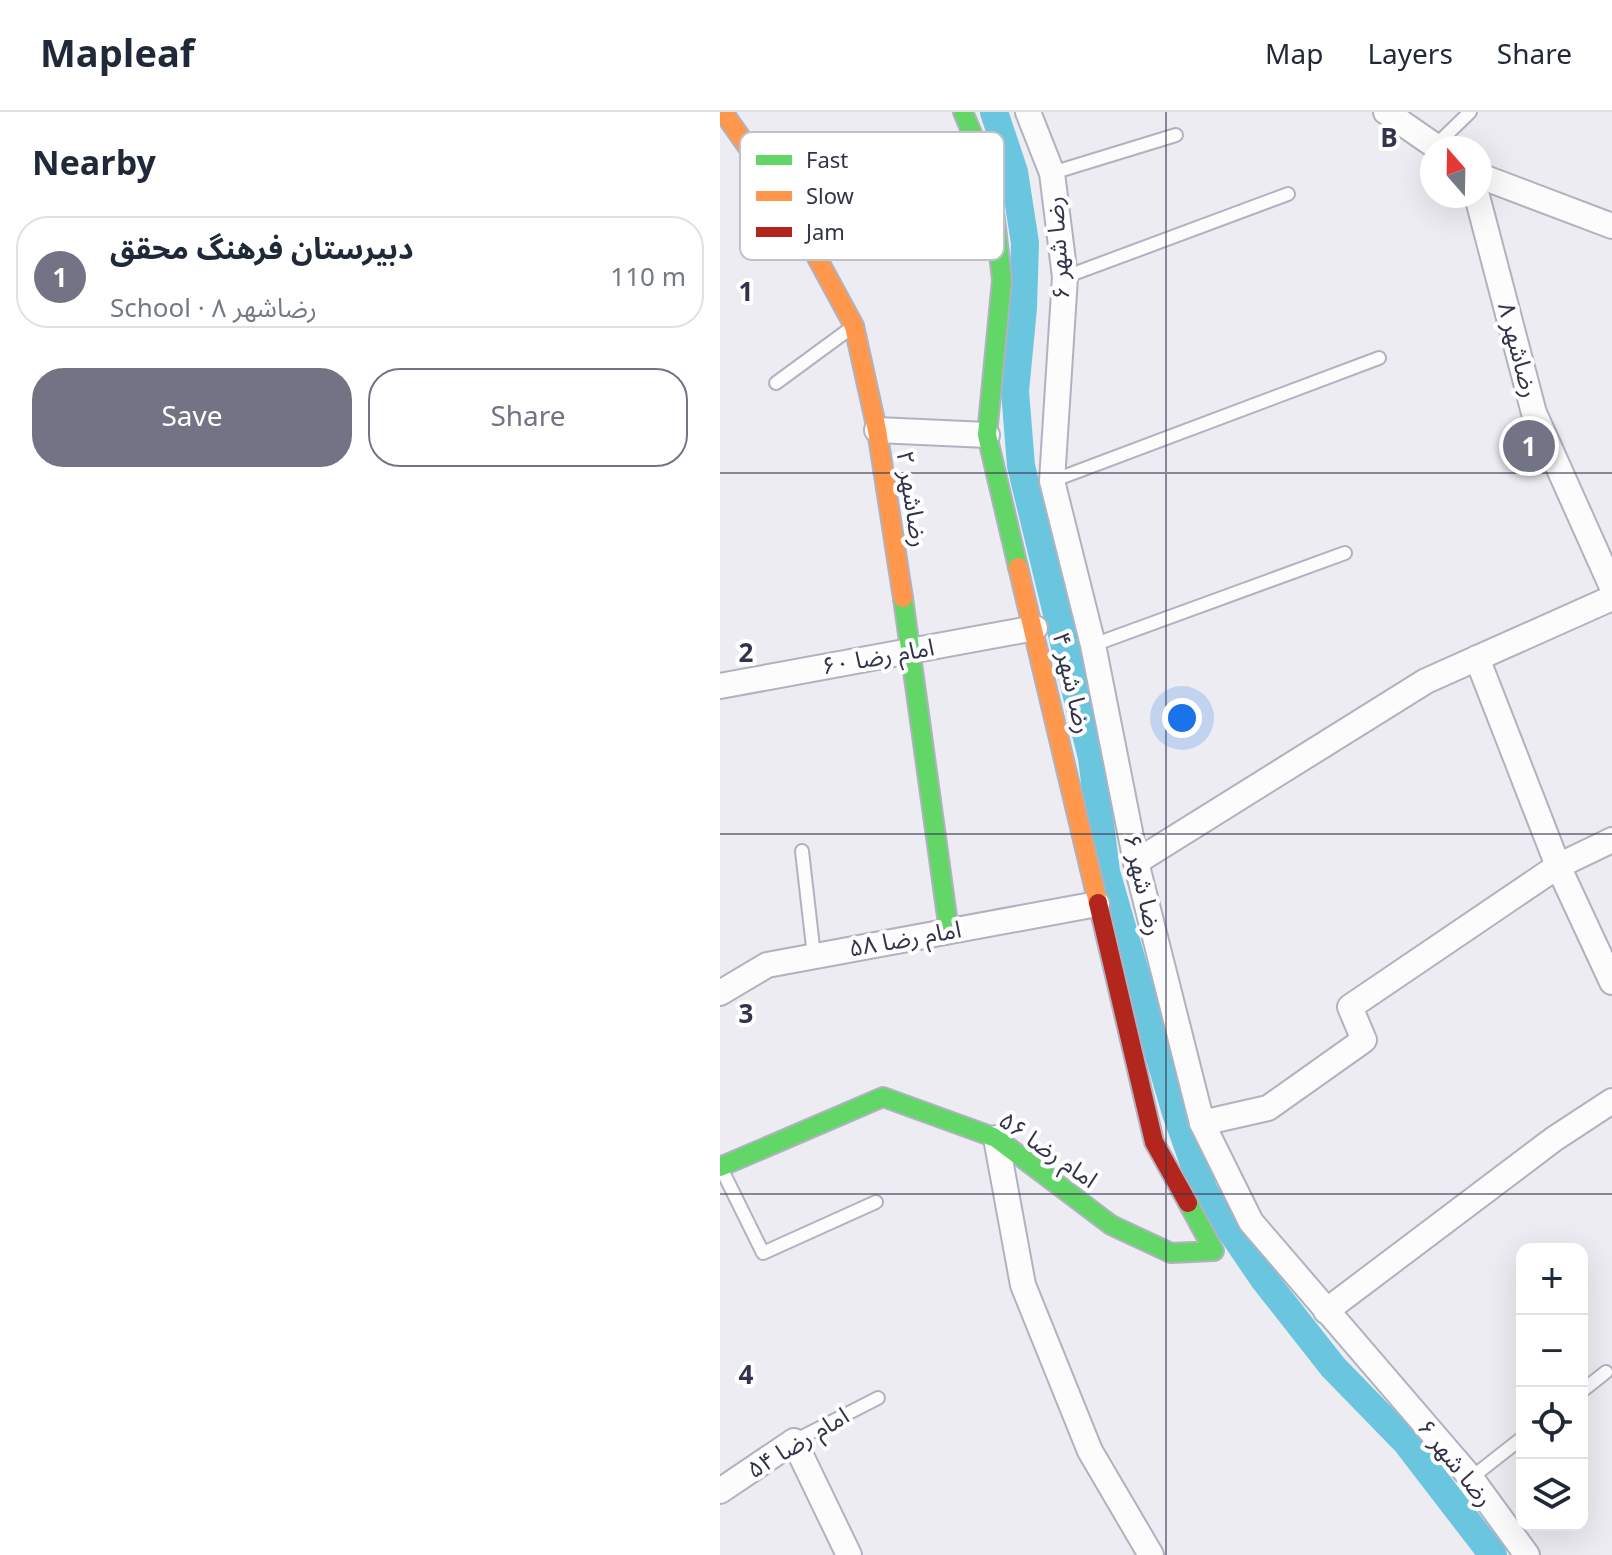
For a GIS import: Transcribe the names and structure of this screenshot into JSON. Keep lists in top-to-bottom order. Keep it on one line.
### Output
{"streets":{"street":["رضا شهر ۶","رضاشهر ۸","رضاشهر ۲","امام رضا ۶۰","رضا شهر ۴","امام رضا ۵۸","امام رضا ۵۶","امام رضا ۵۴"]},"crossings":[["رضاشهر ۲","امام رضا ۶۰"],["رضاشهر ۲","امام رضا ۵۸"],["امام رضا ۶۰","رضا شهر ۴"],["رضا شهر ۴","امام رضا ۵۸"],["رضا شهر ۴","امام رضا ۵۶"]],"legend":["Fast","Slow","Jam"],"north":"top","page":{"header":"Mapleaf","nav":["Map","Layers","Share"],"heading":"Nearby","list":[{"mark":"1","name":"دبیرستان فرهنگ محقق","note":"School · رضاشهر ۸","value":"110 m"}],"buttons":["Save","Share"],"pins":"1","map_buttons":["+","−"]},"grid":{"columns":["B"],"rows":["1","2","3","4"]}}
